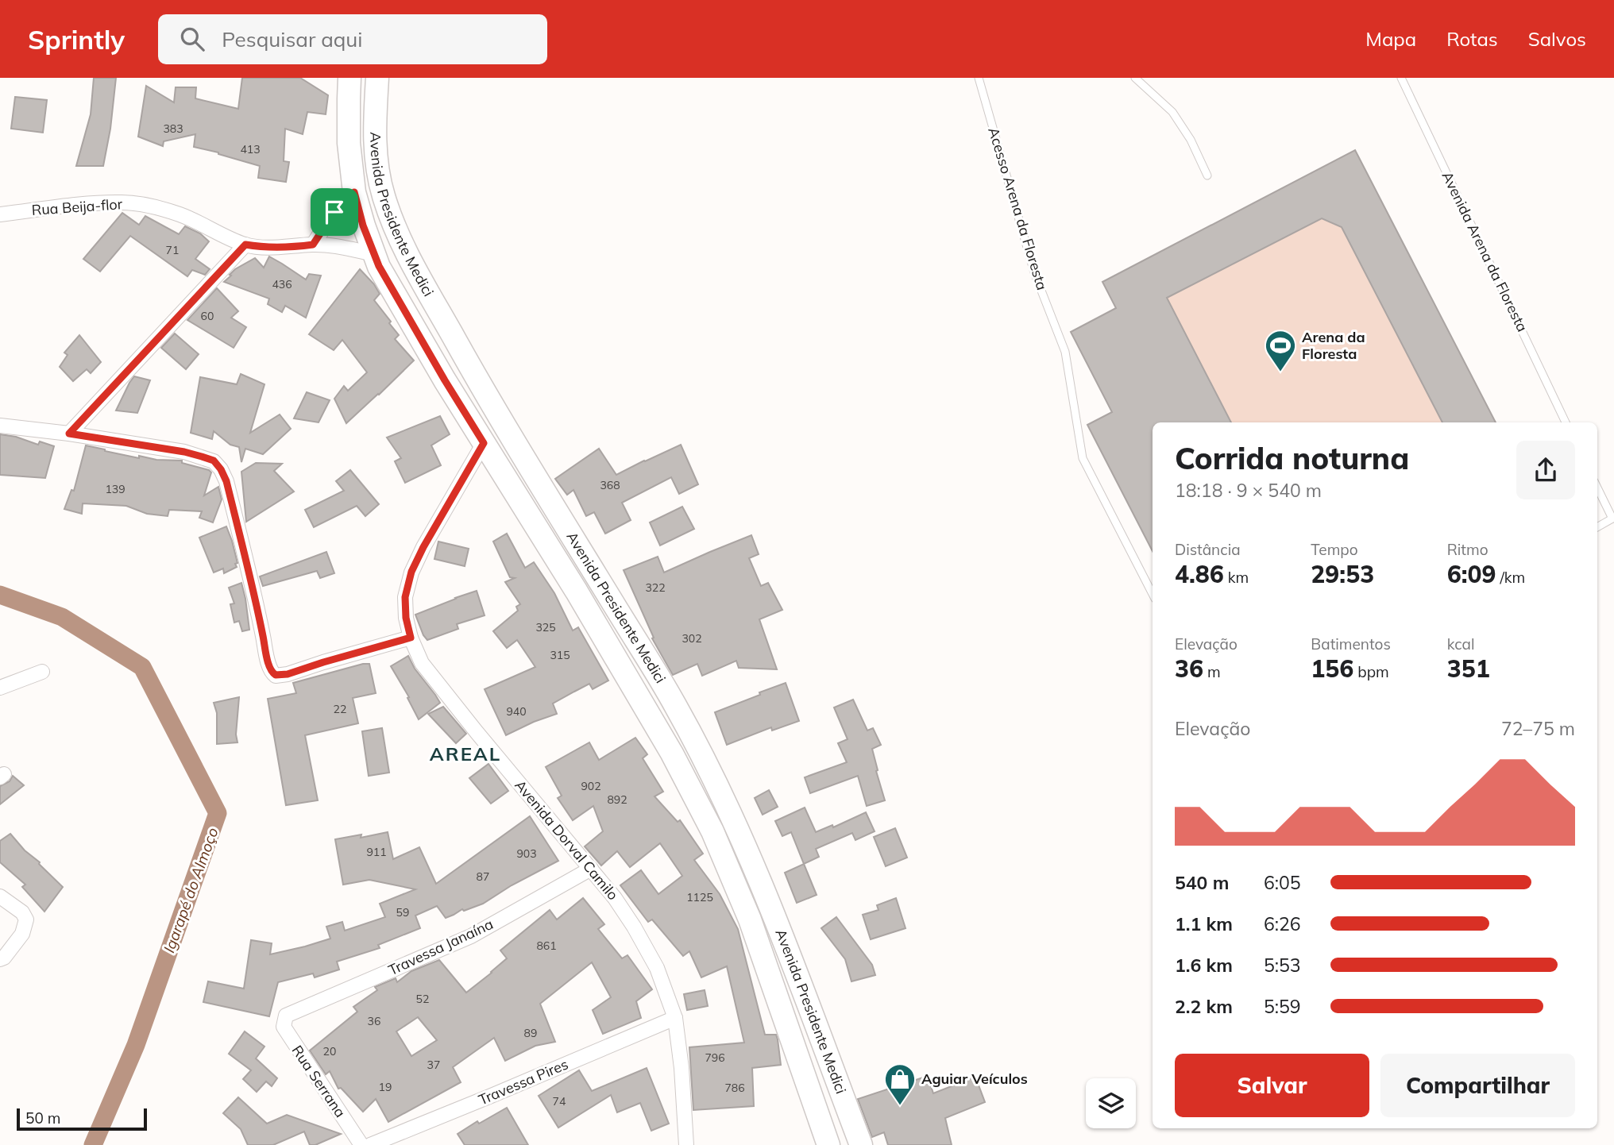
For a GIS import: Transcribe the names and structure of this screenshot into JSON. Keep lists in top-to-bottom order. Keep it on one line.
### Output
{"streets":{"main road":["Avenida Presidente Medici"],"street":["Rua Beija-flor","Avenida Dorval Camilo","Travessa Janaína","Rua Serrana","Travessa Pires"],"lane":["Acesso Arena da Floresta","Avenida Arena da Floresta"]},"crossings":[["Rua Beija-flor","Avenida Presidente Medici"],["Avenida Presidente Medici","Avenida Dorval Camilo"],["Avenida Dorval Camilo","Travessa Janaína"],["Avenida Dorval Camilo","Travessa Pires"],["Travessa Janaína","Rua Serrana"]],"districts":["AREAL"],"water":["Igarapé do Almoço"],"places":{"sports":["Arena da Floresta"],"shop":["Aguiar Veículos"]},"house_numbers":["383","413","71","436","60","368","139","322","325","302","315","22","940","902","892","911","903","87","1125","59","861","52","36","89","20","796","37","19","786","74"],"scale_bar":"50 m","page":{"header":"Sprintly","search":"Pesquisar aqui","nav":["Mapa","Rotas","Salvos"],"heading":["Corrida noturna","18:18 · 9 × 540 m"],"stats":[["Distância","4.86 km"],["Tempo","29:53"],["Ritmo","6:09 /km"],["Elevação","36 m"],["Batimentos","156 bpm"],["kcal","351"]],"chart":["Elevação","72–75 m"],"list":[{"name":"540 m","note":"6:05"},{"name":"1.1 km","note":"6:26"},{"name":"1.6 km","note":"5:53"},{"name":"2.2 km","note":"5:59"}],"buttons":["Salvar","Compartilhar"],"scale":"50 m"}}
